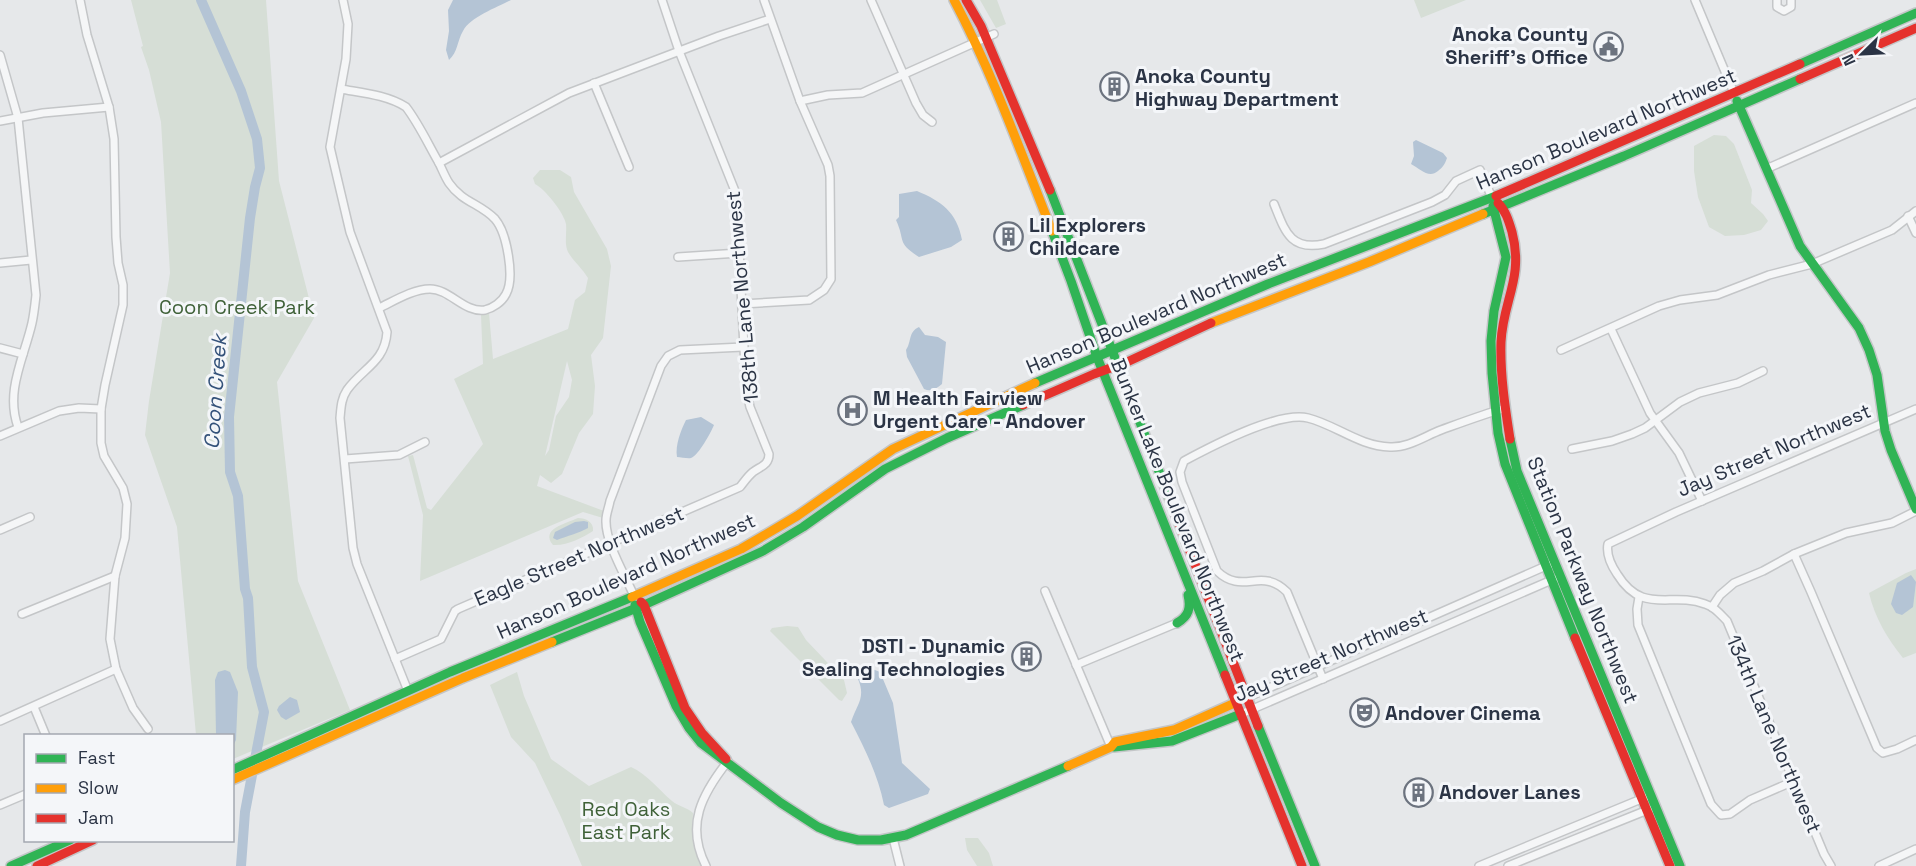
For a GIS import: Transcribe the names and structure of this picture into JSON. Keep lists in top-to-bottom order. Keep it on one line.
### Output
{"streets":{"main road":["Hanson Boulevard Northwest","Jay Street Northwest","Bunker Lake Boulevard Northwest","Station Parkway Northwest"],"street":["138th Lane Northwest","Eagle Street Northwest","134th Lane Northwest"]},"crossings":[["Hanson Boulevard Northwest","Jay Street Northwest"],["Hanson Boulevard Northwest","Bunker Lake Boulevard Northwest"],["Hanson Boulevard Northwest","Station Parkway Northwest"],["138th Lane Northwest","Eagle Street Northwest"],["Jay Street Northwest","Bunker Lake Boulevard Northwest"],["Jay Street Northwest","Station Parkway Northwest"]],"water":["Coon Creek"],"parks":["Coon Creek Park","Red Oaks East Park"],"places":{"public building":["Anoka County Sheriff's Office"],"building":["Anoka County Highway Department","Lil Explorers Childcare","DSTI - Dynamic Sealing Technologies","Andover Lanes"],"hospital":["M Health Fairview Urgent Care - Andover"],"theatre":["Andover Cinema"]},"legend":["Fast","Slow","Jam"],"north":"bottom left"}
